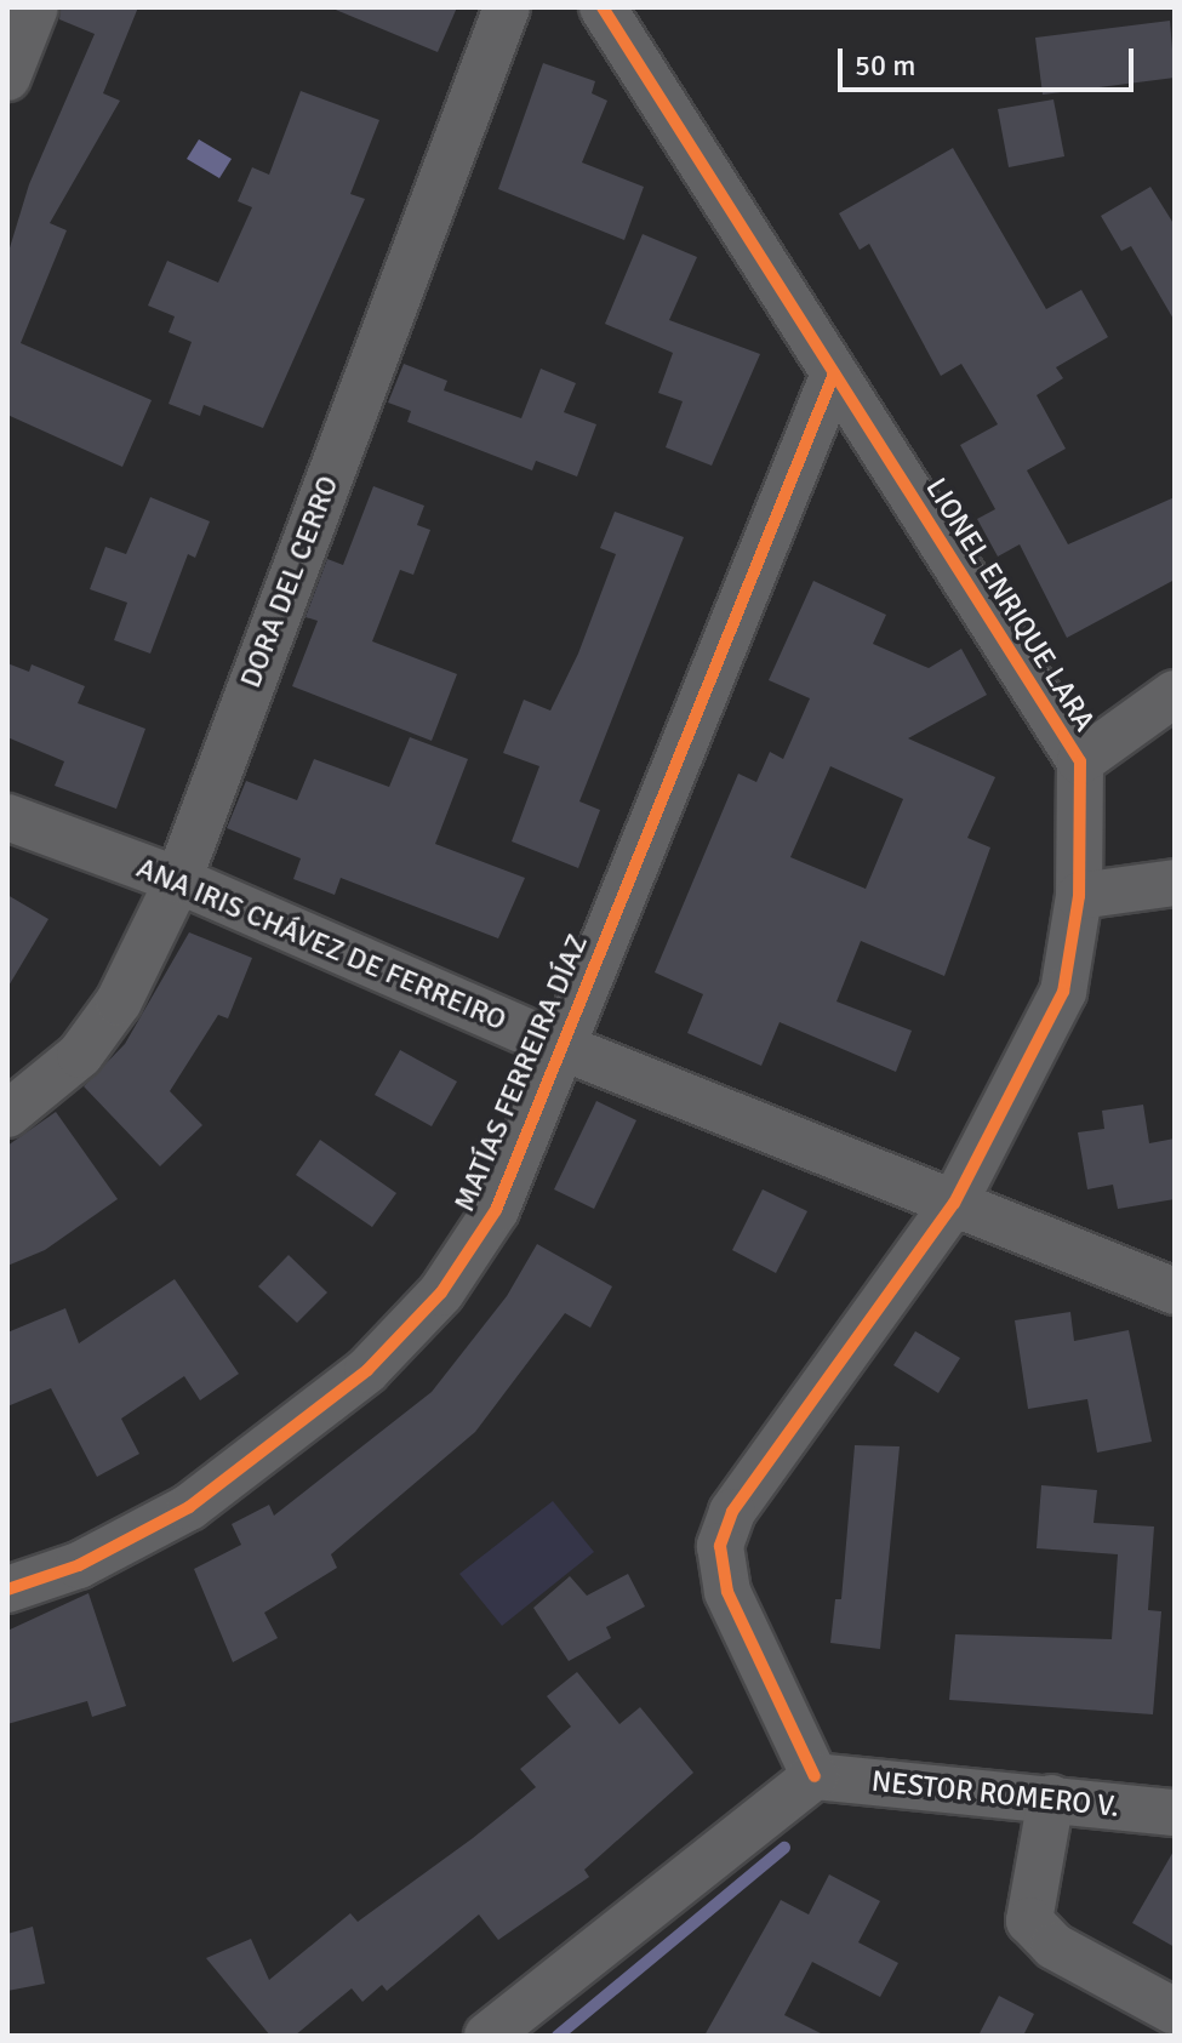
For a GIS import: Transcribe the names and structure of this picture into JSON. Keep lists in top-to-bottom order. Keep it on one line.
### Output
{"streets":{"street":["DORA DEL CERRO","LIONEL ENRIQUE LARA","ANA IRIS CHÁVEZ DE FERREIRO","MATÍAS FERREIRA DÍAZ","NESTOR ROMERO V."]},"crossings":[["DORA DEL CERRO","ANA IRIS CHÁVEZ DE FERREIRO"],["LIONEL ENRIQUE LARA","ANA IRIS CHÁVEZ DE FERREIRO"],["LIONEL ENRIQUE LARA","MATÍAS FERREIRA DÍAZ"],["LIONEL ENRIQUE LARA","NESTOR ROMERO V."],["ANA IRIS CHÁVEZ DE FERREIRO","MATÍAS FERREIRA DÍAZ"]],"scale_bar":"50 m"}
